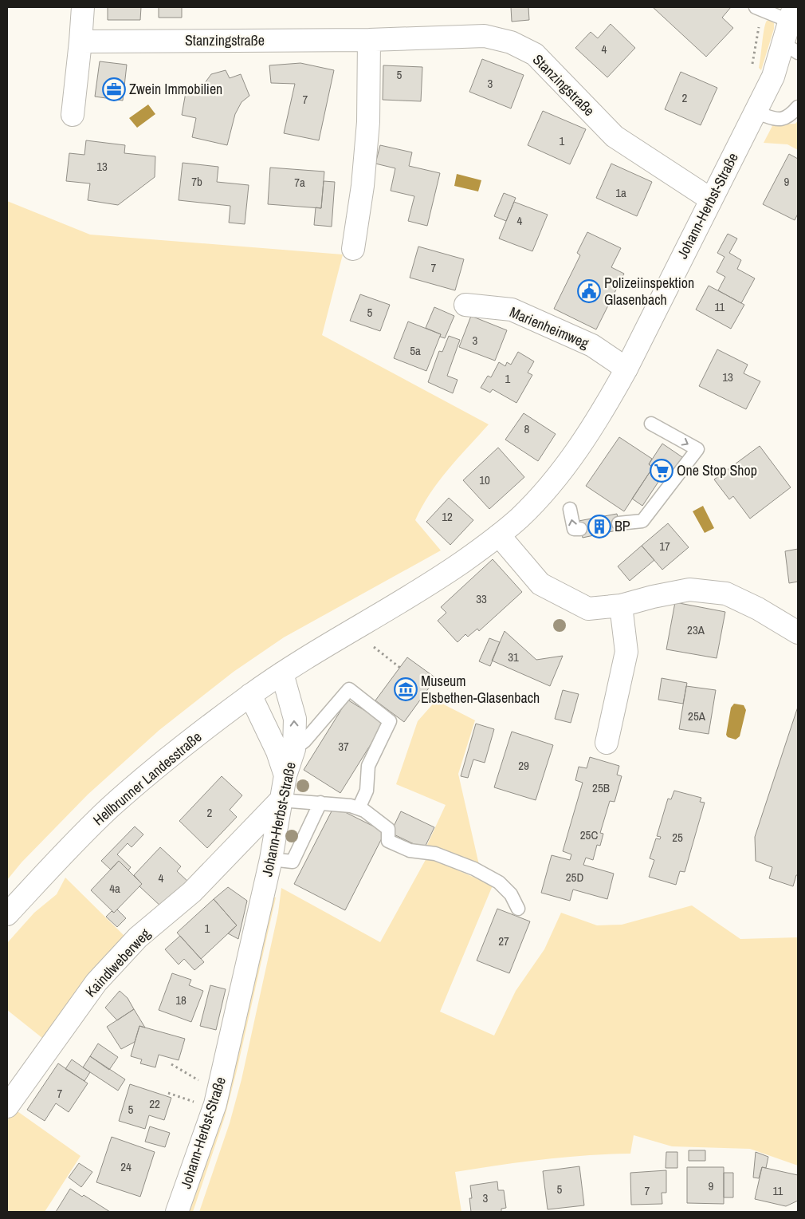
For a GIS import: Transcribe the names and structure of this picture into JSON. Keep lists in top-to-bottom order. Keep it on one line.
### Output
{"streets":{"street":["Stanzingstraße","Johann-Herbst-Straße","Marienheimweg","Hellbrunner Landesstraße","Kaindlweberweg"]},"crossings":[["Stanzingstraße","Johann-Herbst-Straße"],["Johann-Herbst-Straße","Marienheimweg"],["Johann-Herbst-Straße","Hellbrunner Landesstraße"],["Johann-Herbst-Straße","Kaindlweberweg"]],"places":{"office":["Zwein Immobilien"],"public building":["Polizeiinspektion Glasenbach"],"supermarket":["One Stop Shop"],"building":["BP"],"museum":["Museum Elsbethen-Glasenbach"]},"house_numbers":["4","5","3","2","7","1","13","7b","9","7a","1a","4","7","11","5","3","5a","13","1","8","10","12","17","33","23A","31","25A","37","29","25B","2","25C","25","25D","4","4a","1","27","18","7","22","5","24","9","5","7","11","3"]}
